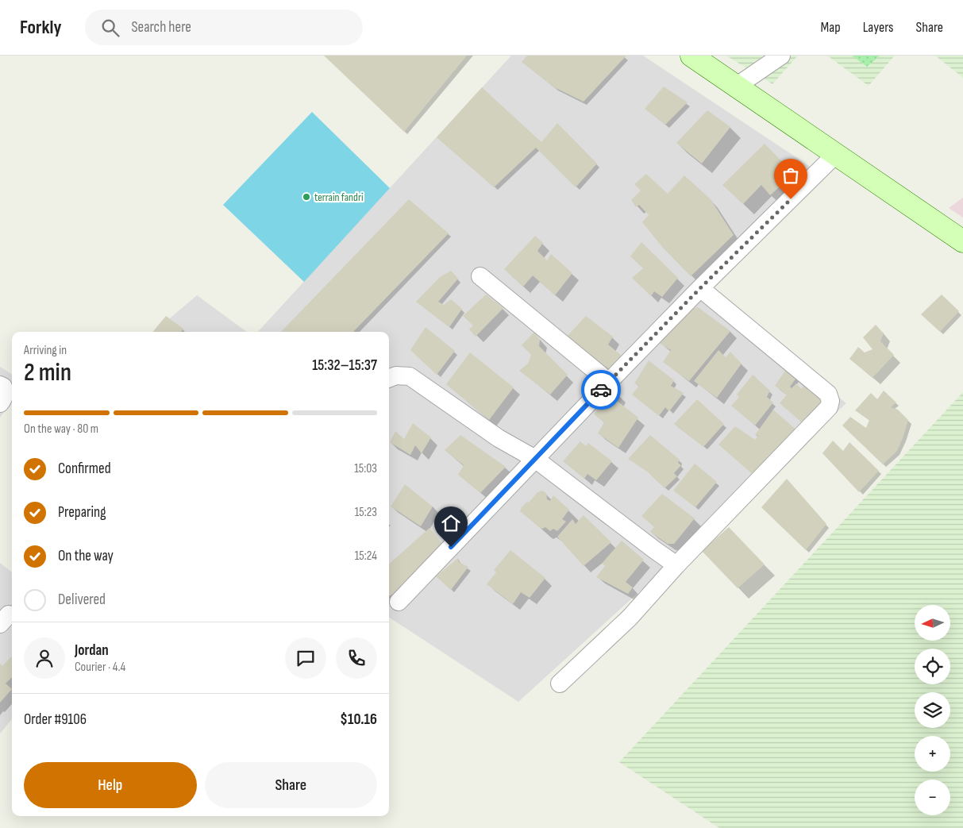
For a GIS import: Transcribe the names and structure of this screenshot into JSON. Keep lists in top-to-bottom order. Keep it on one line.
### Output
{"places":["terrain fandri"],"north":"left","page":{"header":"Forkly","search":"Search here","nav":["Map","Layers","Share"],"heading":["2 min","Arriving in","15:32–15:37"],"panel":["Jordan","Courier · 4.4","Order #9106","$10.16"],"bar":"On the way · 80 m","list":[["Confirmed","15:03"],["Preparing","15:23"],["On the way","15:24"],"Delivered"],"map_buttons":["+","−"],"buttons":["Help","Share"]}}
